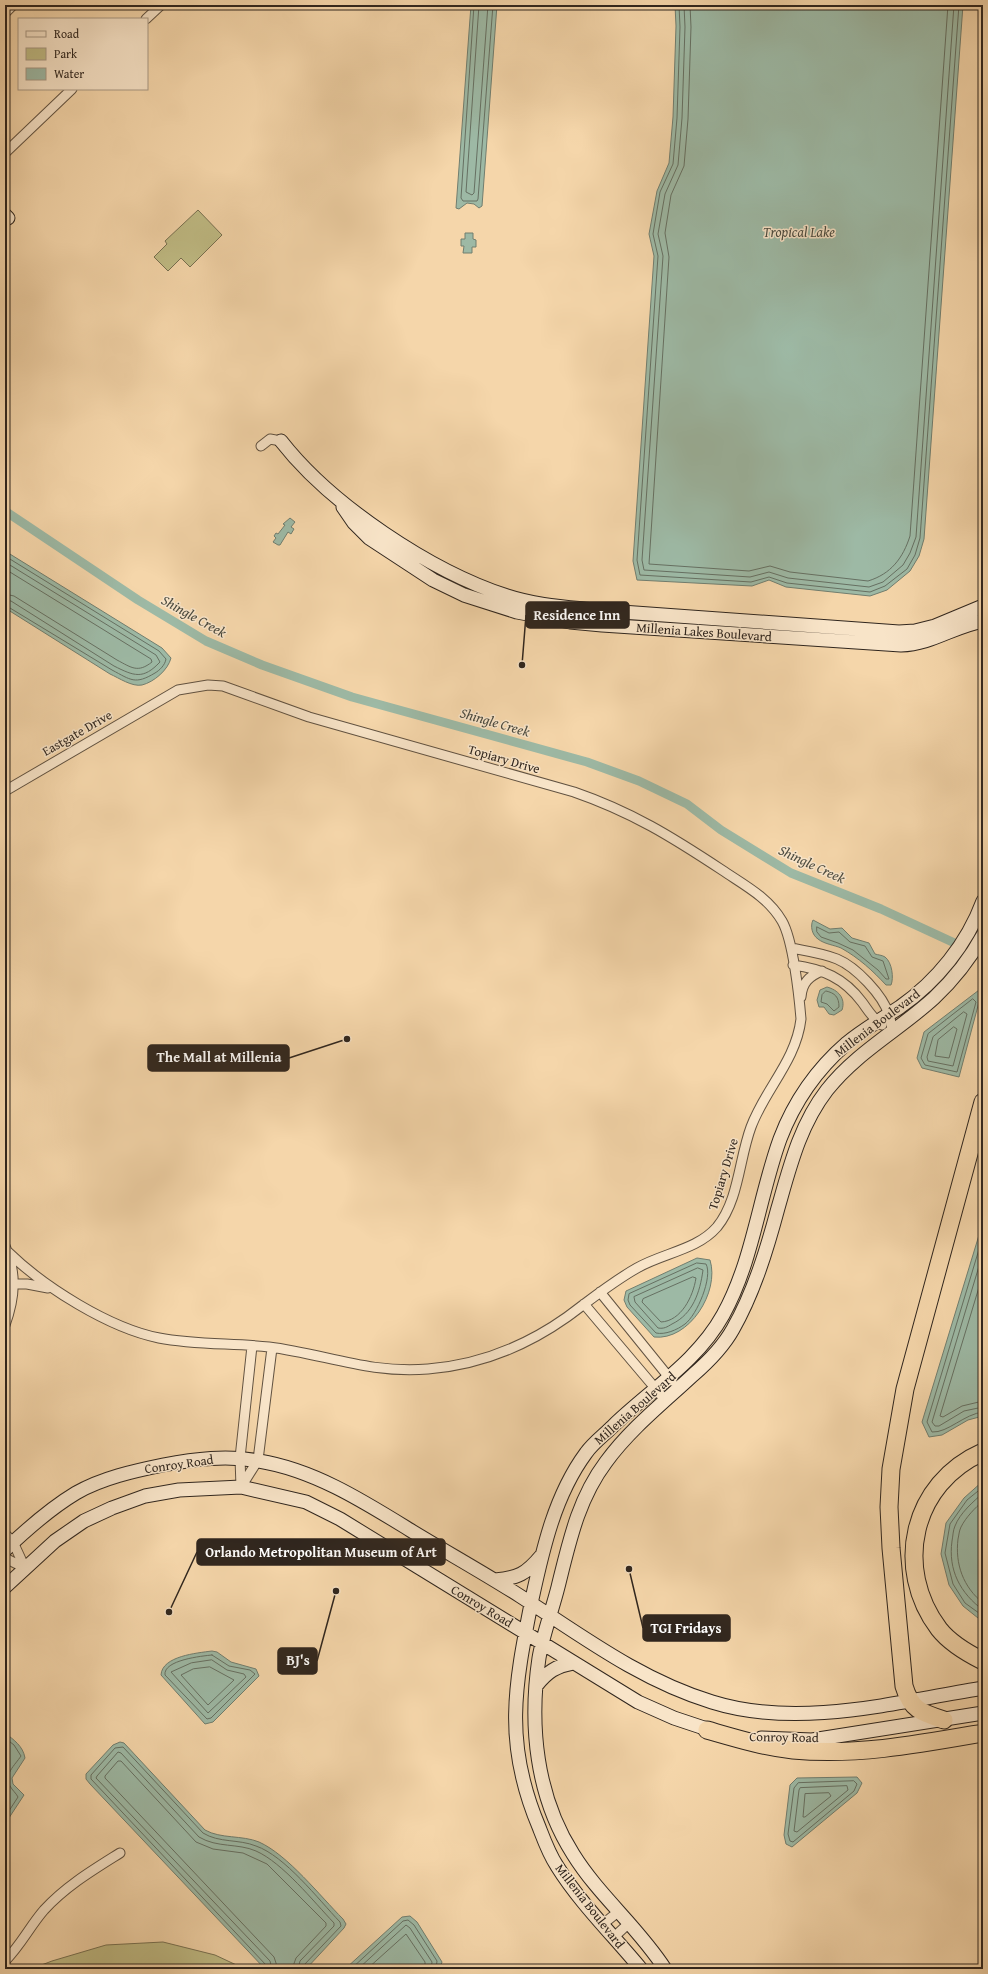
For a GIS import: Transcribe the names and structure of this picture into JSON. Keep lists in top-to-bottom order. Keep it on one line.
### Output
{"streets":{"street":["Millenia Lakes Boulevard","Eastgate Drive","Topiary Drive","Millenia Boulevard","Conroy Road"]},"crossings":[["Eastgate Drive","Topiary Drive"],["Millenia Boulevard","Conroy Road"]],"water":["Tropical Lake","Shingle Creek"],"places":["Residence Inn","The Mall at Millenia","TGI Fridays","BJ's","Orlando Metropolitan Museum of Art"],"legend":["Road","Park","Water"]}
